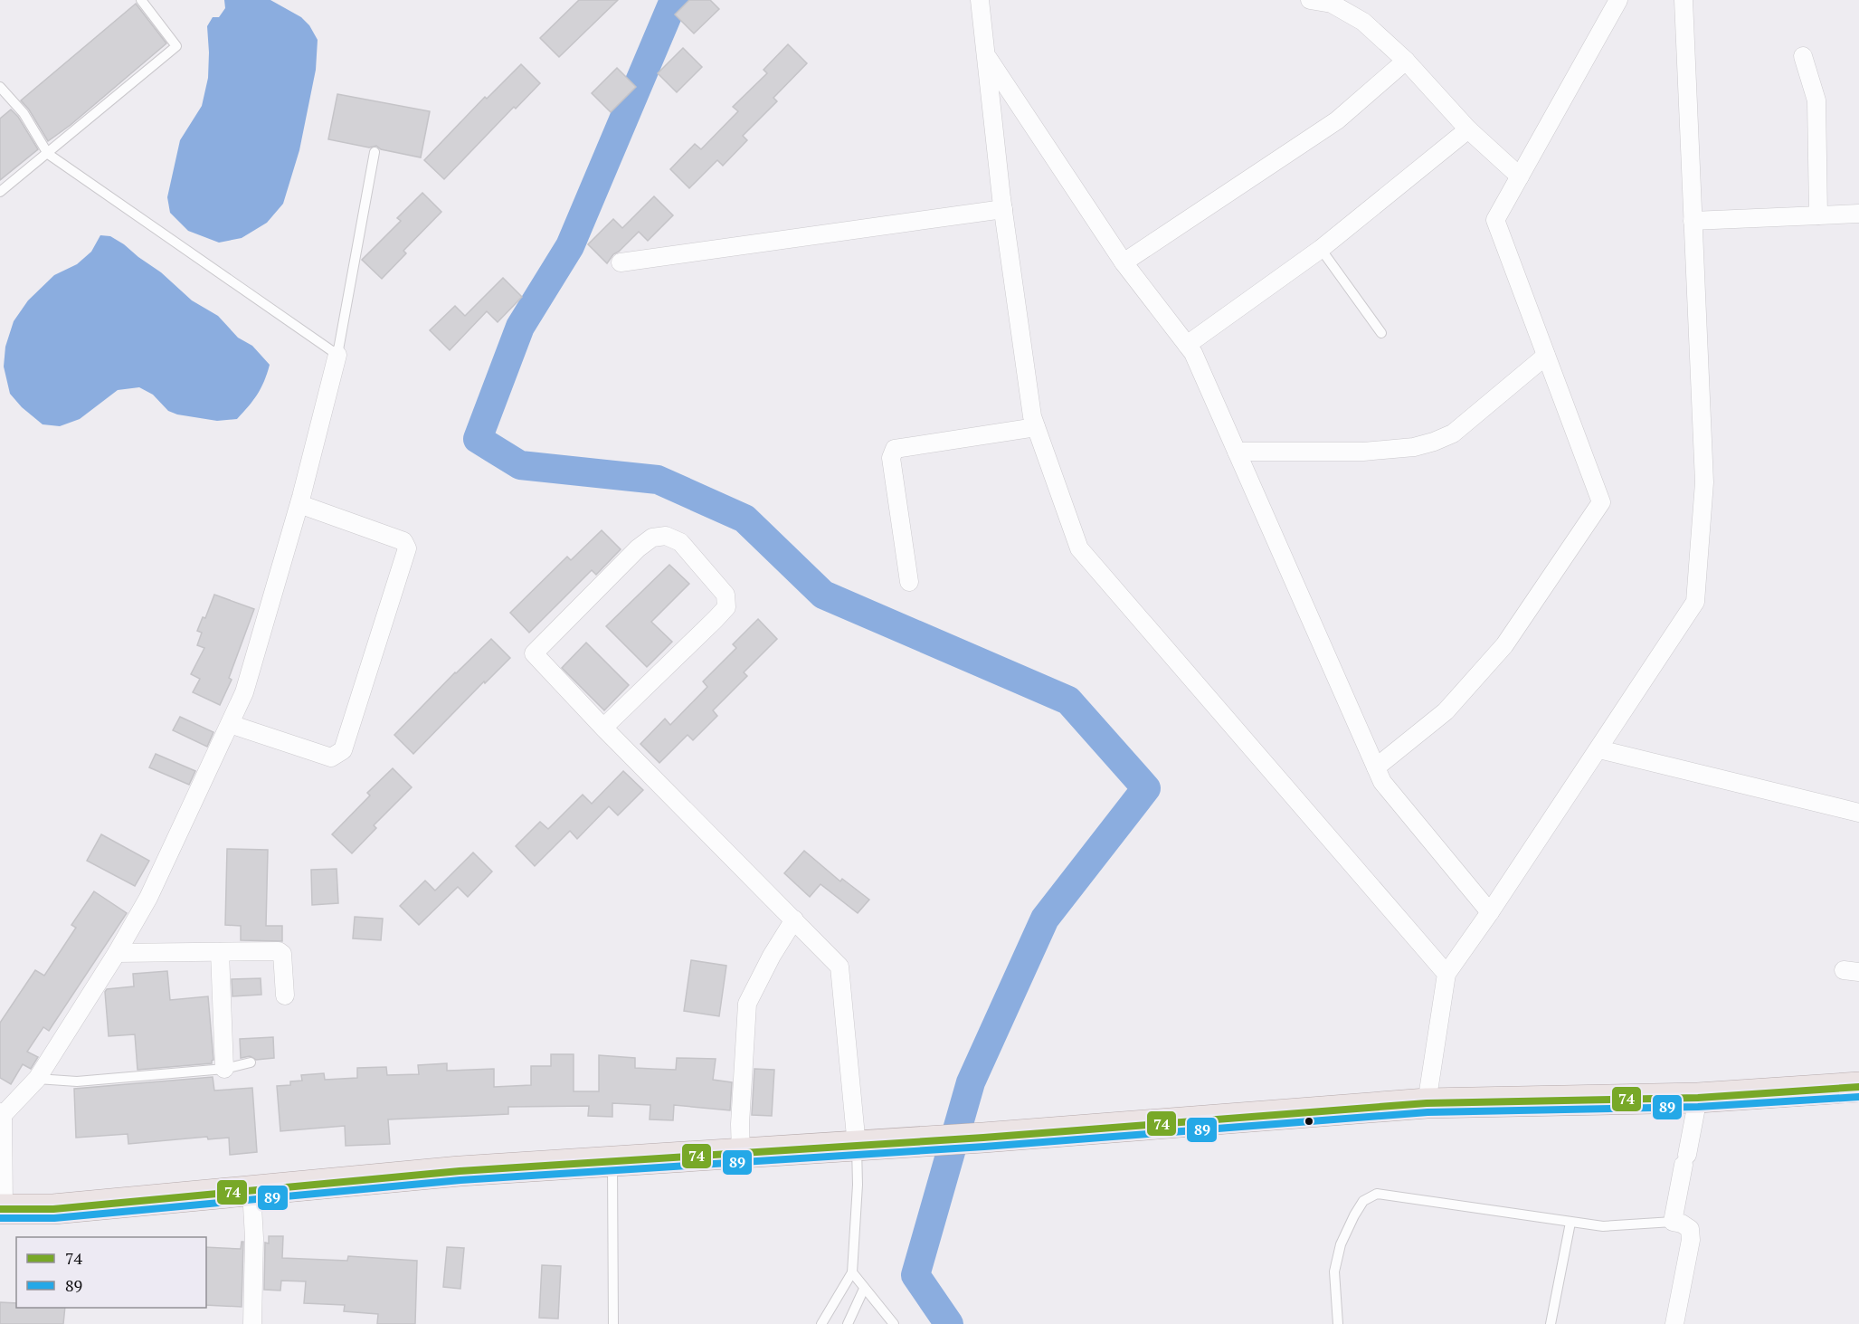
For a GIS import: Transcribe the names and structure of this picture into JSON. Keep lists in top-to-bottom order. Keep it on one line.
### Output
{"lines":["transit line 74","transit line 89"],"legend":["74","89"]}
